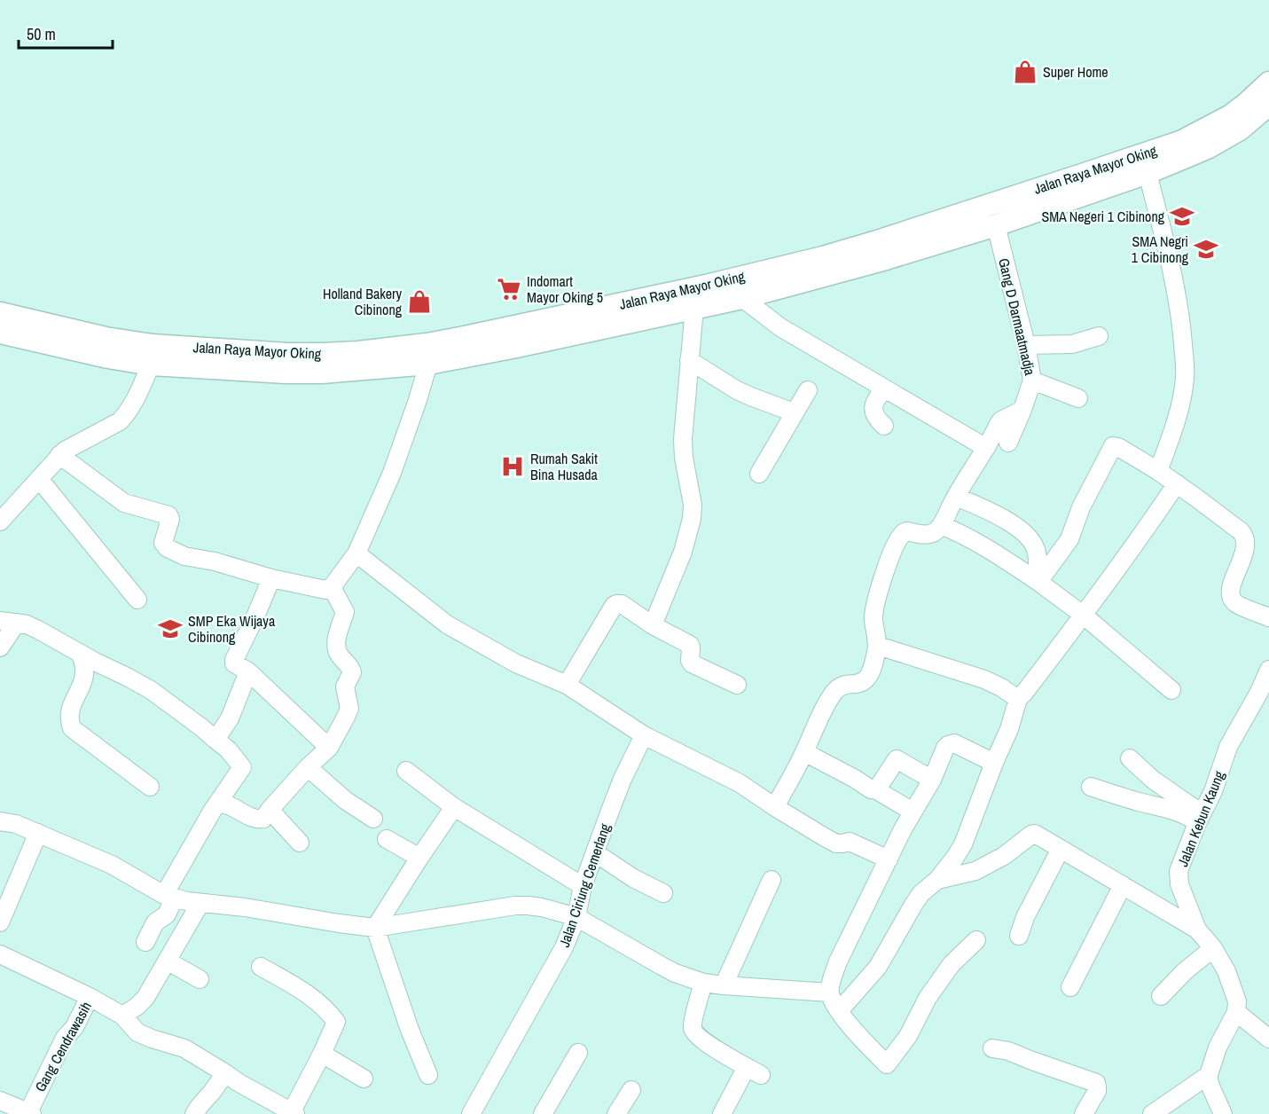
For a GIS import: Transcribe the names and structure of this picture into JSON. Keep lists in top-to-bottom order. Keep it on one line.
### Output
{"streets":{"main road":["Jalan Raya Mayor Oking"],"street":["Gang D Darmaatmadja","Jalan Kebun Kaung","Jalan Ciriung Cemerlang","Gang Cendrawasih"]},"crossings":[["Jalan Raya Mayor Oking","Gang D Darmaatmadja"]],"places":{"shop":["Super Home","Holland Bakery Cibinong"],"school or university":["SMA Negeri 1 Cibinong","SMA Negri 1 Cibinong","SMP Eka Wijaya Cibinong"],"supermarket":["Indomart Mayor Oking 5"],"hospital":["Rumah Sakit Bina Husada"]},"scale_bar":"50 m"}
